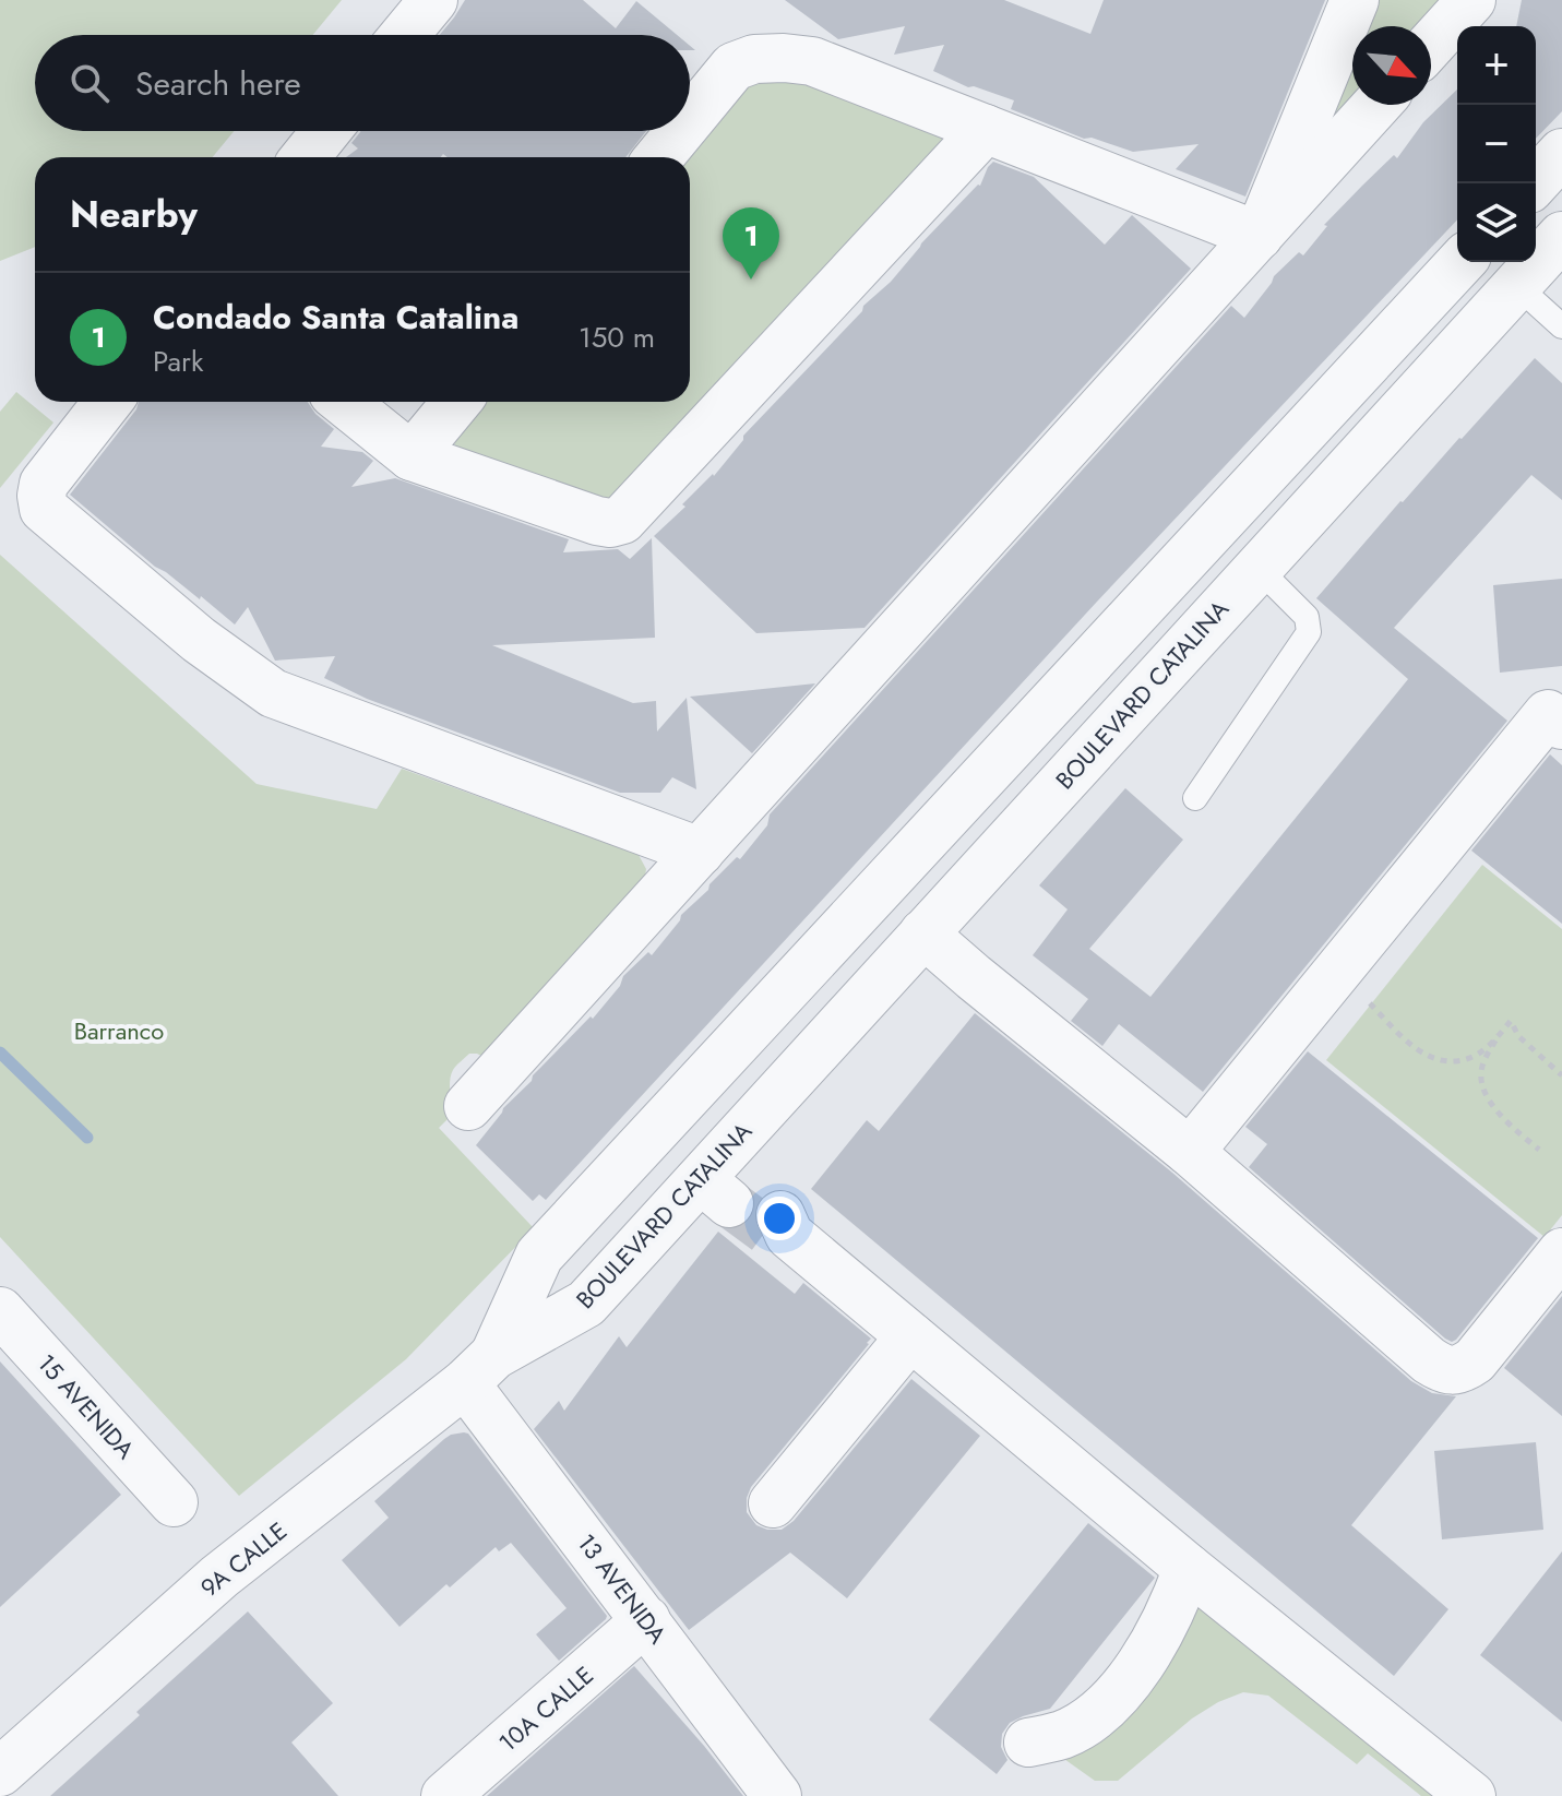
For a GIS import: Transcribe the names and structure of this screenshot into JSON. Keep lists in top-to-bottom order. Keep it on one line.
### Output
{"streets":{"street":["BOULEVARD CATALINA","15 AVENIDA","9A CALLE","13 AVENIDA","10A CALLE"]},"crossings":[["BOULEVARD CATALINA","9A CALLE"],["BOULEVARD CATALINA","13 AVENIDA"],["9A CALLE","13 AVENIDA"],["13 AVENIDA","10A CALLE"]],"parks":["Barranco"],"north":"bottom right","page":{"map_buttons":["+","−"],"search":"Search here","heading":"Nearby","pins":"1","list":[{"mark":"1","name":"Condado Santa Catalina","note":"Park","value":"150 m"}]}}
